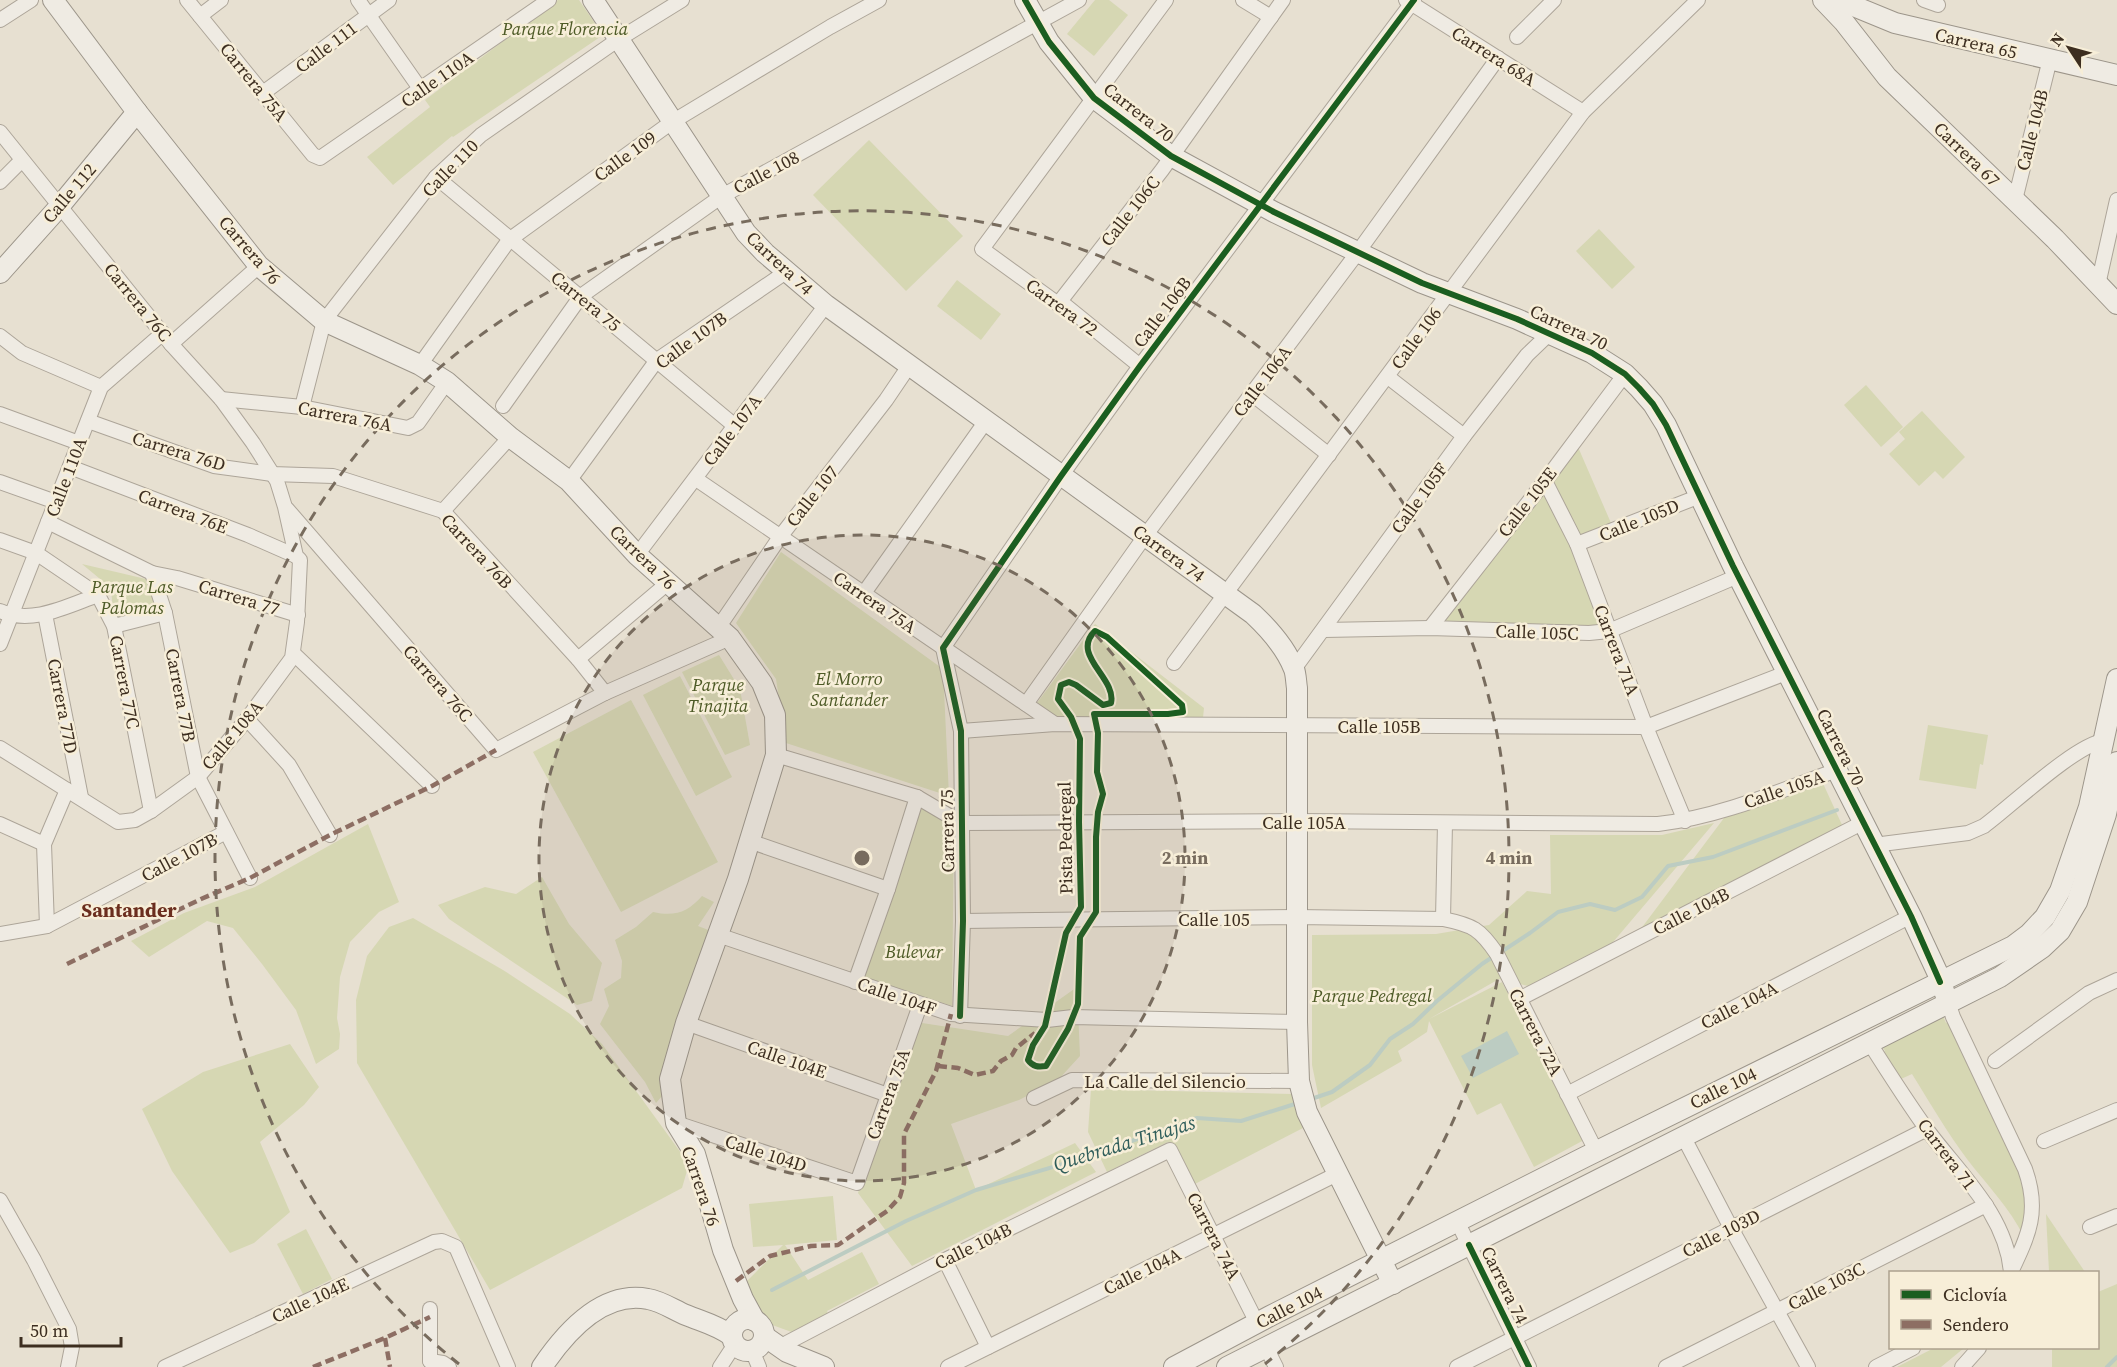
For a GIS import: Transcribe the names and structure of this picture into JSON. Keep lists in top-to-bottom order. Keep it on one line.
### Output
{"streets":{"main road":["Carrera 65","Carrera 70","Carrera 67","Calle 112","Carrera 76","Carrera 74","Calle 104"],"street":["Calle 111","Carrera 68A","Calle 110A","Carrera 75A","Calle 104B","Calle 109","Calle 110","Calle 108","Calle 106C","Carrera 75","Carrera 76C","Carrera 72","Calle 106B","Calle 106","Calle 107B","Calle 106A","Carrera 76A","Calle 107A","Carrera 76D","Calle 107","Calle 105F","Calle 105E","Carrera 76E","Calle 105D","Carrera 76B","Carrera 77","Calle 105C","Carrera 71A","Carrera 77C","Carrera 77B","Carrera 77D","Calle 105B","Calle 108A","Calle 105A","Calle 105","Calle 104F","Calle 104A","Carrera 72A","Calle 104E","La Calle del Silencio","Calle 104D","Carrera 71","Calle 103D","Carrera 74A","Calle 103C"],"cycle path":["Pista Pedregal"]},"crossings":[["Carrera 65","Calle 104B"],["Calle 111","Carrera 75A"],["Carrera 68A","Calle 106B"],["Carrera 68A","Calle 106"],["Carrera 68A","Calle 106A"],["Calle 110A","Carrera 75A"],["Calle 110A","Carrera 76"],["Calle 110A","Carrera 76C"],["Calle 110A","Carrera 76D"],["Calle 110A","Carrera 76E"],["Calle 110A","Carrera 77"],["Calle 110A","Carrera 77C"],["Carrera 75A","Carrera 75"],["Carrera 75A","Calle 106B"],["Carrera 75A","Calle 106A"],["Carrera 75A","Calle 107A"],["Carrera 75A","Calle 107"],["Carrera 75A","Calle 105B"],["Carrera 75A","Calle 104F"],["Carrera 75A","Calle 104E"],["Carrera 75A","Calle 104D"],["Carrera 70","Calle 104B"],["Carrera 70","Calle 108"],["Carrera 70","Calle 106C"],["Carrera 70","Carrera 72"],["Carrera 70","Calle 106B"],["Carrera 70","Calle 106"],["Carrera 70","Calle 106A"],["Carrera 70","Calle 105F"],["Carrera 70","Calle 105E"],["Carrera 70","Calle 105D"],["Carrera 70","Calle 105C"],["Carrera 70","Calle 105B"],["Carrera 70","Calle 105A"],["Carrera 70","Calle 104A"],["Carrera 70","Calle 104"],["Calle 104B","Carrera 67"],["Calle 104B","Carrera 76"],["Calle 104B","Carrera 72A"],["Calle 104B","Carrera 74A"],["Calle 109","Carrera 76"],["Calle 109","Carrera 74"],["Calle 109","Carrera 75"],["Calle 110","Carrera 76"],["Calle 110","Carrera 74"],["Calle 110","Carrera 75"],["Calle 110","Carrera 76A"],["Calle 108","Carrera 74"],["Calle 108","Carrera 75"],["Calle 112","Carrera 76"],["Calle 112","Carrera 76C"],["Calle 106C","Carrera 72"],["Carrera 76","Calle 107B"],["Carrera 76","Carrera 76A"],["Carrera 76","Calle 107A"],["Carrera 76","Calle 107"],["Carrera 76","Calle 104F"],["Carrera 76","Calle 104E"],["Carrera 76","Calle 104D"],["Carrera 74","Calle 106B"],["Carrera 74","Calle 106"],["Carrera 74","Calle 107B"],["Carrera 74","Calle 106A"],["Carrera 74","Calle 107A"],["Carrera 74","Calle 107"],["Carrera 74","Calle 105F"],["Carrera 74","Calle 105B"],["Carrera 74","Calle 105A"],["Carrera 74","Calle 105"],["Carrera 74","Calle 104F"],["Carrera 74","Calle 104A"],["Carrera 74","La Calle del Silencio"],["Carrera 74","Calle 104"],["Carrera 74","Calle 103D"],["Carrera 75","Calle 106B"],["Carrera 75","Calle 107B"],["Carrera 75","Calle 107A"],["Carrera 75","Calle 105B"],["Carrera 75","Calle 105A"],["Carrera 75","Calle 105"],["Carrera 75","Calle 104F"],["Carrera 76C","Carrera 76A"],["Carrera 76C","Carrera 76D"],["Carrera 76C","Carrera 76B"],["Carrera 72","Calle 106B"],["Calle 107B","Carrera 77B"],["Carrera 76D","Carrera 76B"],["Calle 105F","Calle 105C"],["Calle 105E","Calle 105C"],["Calle 105E","Carrera 71A"],["Calle 105D","Carrera 71A"],["Carrera 77","Carrera 77B"],["Calle 105C","Carrera 71A"],["Carrera 71A","Calle 105B"],["Carrera 71A","Calle 105A"],["Carrera 77C","Calle 108A"],["Carrera 77B","Calle 108A"],["Carrera 77D","Calle 108A"],["Calle 105","Carrera 72A"],["Calle 104A","Carrera 72A"],["Calle 104A","Carrera 74A"],["Carrera 72A","Calle 104"],["Calle 104","Carrera 71"],["Calle 104","Carrera 74A"],["Carrera 71","Calle 103D"],["Carrera 71","Calle 103C"]],"districts":["Santander"],"water":["Quebrada Tinajas"],"parks":["Parque Florencia","Parque Las Palomas","El Morro Santander","Parque Tinajita","Bulevar","Parque Pedregal"],"legend":["Ciclovía","Sendero"],"scale_bar":"50 m","north":"top left","rings":["2 min","4 min"]}
